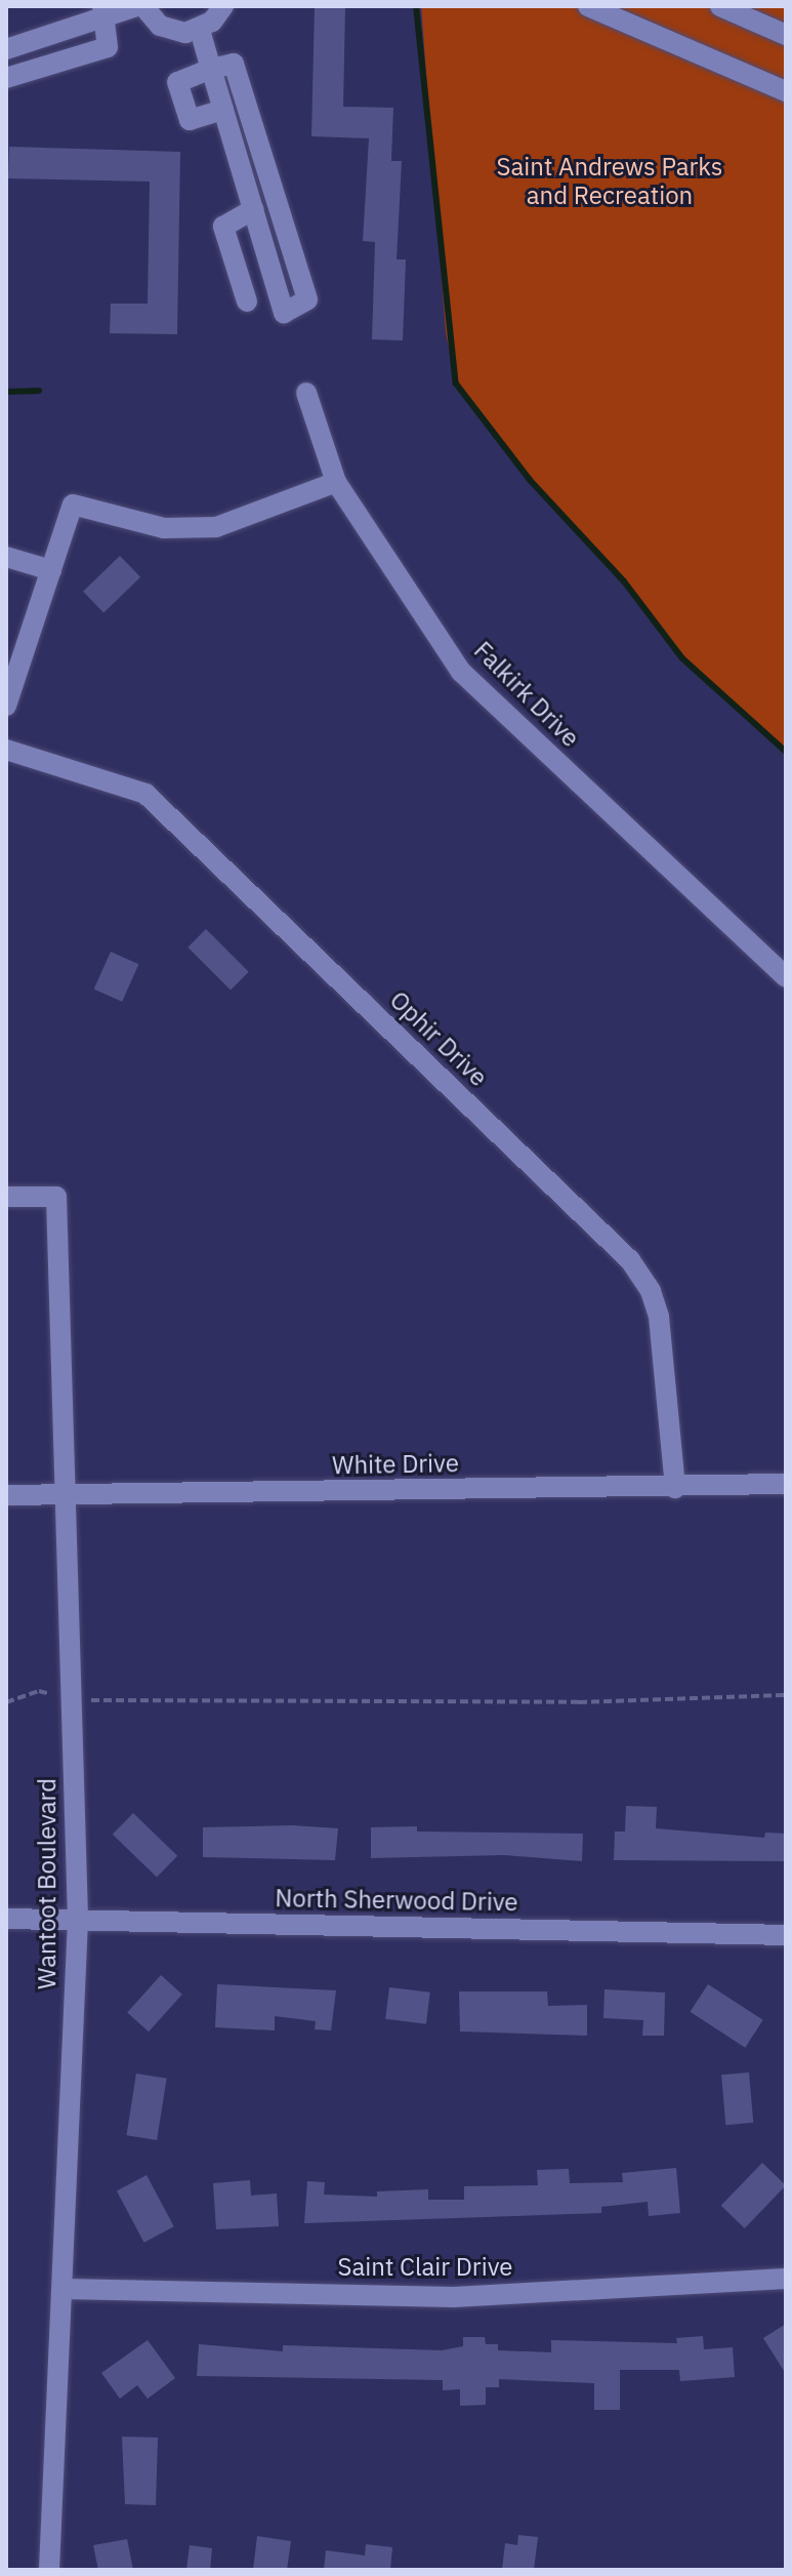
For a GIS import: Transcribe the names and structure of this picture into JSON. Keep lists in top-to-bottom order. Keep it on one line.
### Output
{"streets":{"street":["Falkirk Drive","Ophir Drive","White Drive","Wantoot Boulevard","North Sherwood Drive","Saint Clair Drive"]},"crossings":[["Ophir Drive","White Drive"],["White Drive","Wantoot Boulevard"],["Wantoot Boulevard","North Sherwood Drive"],["Wantoot Boulevard","Saint Clair Drive"]],"parks":["Saint Andrews Parks and Recreation"]}
